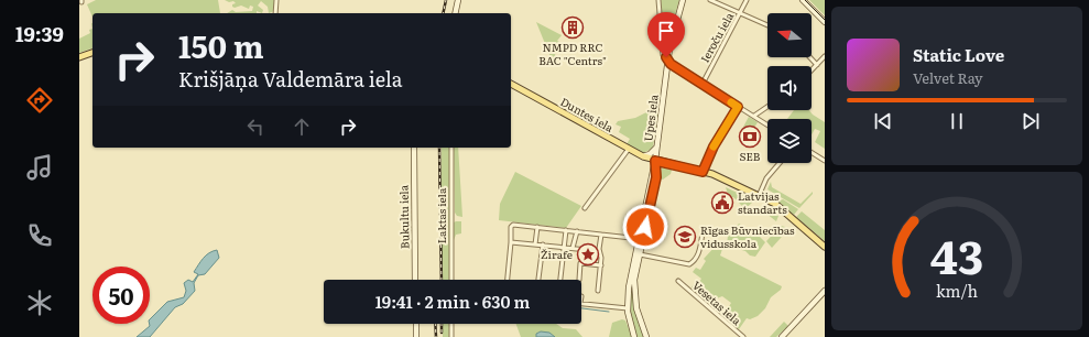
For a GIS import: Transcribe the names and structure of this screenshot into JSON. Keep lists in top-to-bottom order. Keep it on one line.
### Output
{"streets":{"main road":["Duntes iela"],"street":["Ieroču iela","Upes iela","Laktas iela","Bukultu iela","Vesetas iela"]},"crossings":[["Duntes iela","Upes iela"]],"places":{"building":["NMPD RRC BAC \"Centrs\""],"bank":["SEB"],"public building":["Latvijas standarts"],"school or university":["Rīgas Būvniecības vidusskola"],"place":["Žirafe"]},"north":"left","page":{"tabs":"19:39","turn":["150 m","Krišjāņa Valdemāra iela"],"song":["Static Love","Velvet Ray"],"limit":"50","trip":"19:41 · 2 min · 630 m","gauge":["43","km/h"]}}
